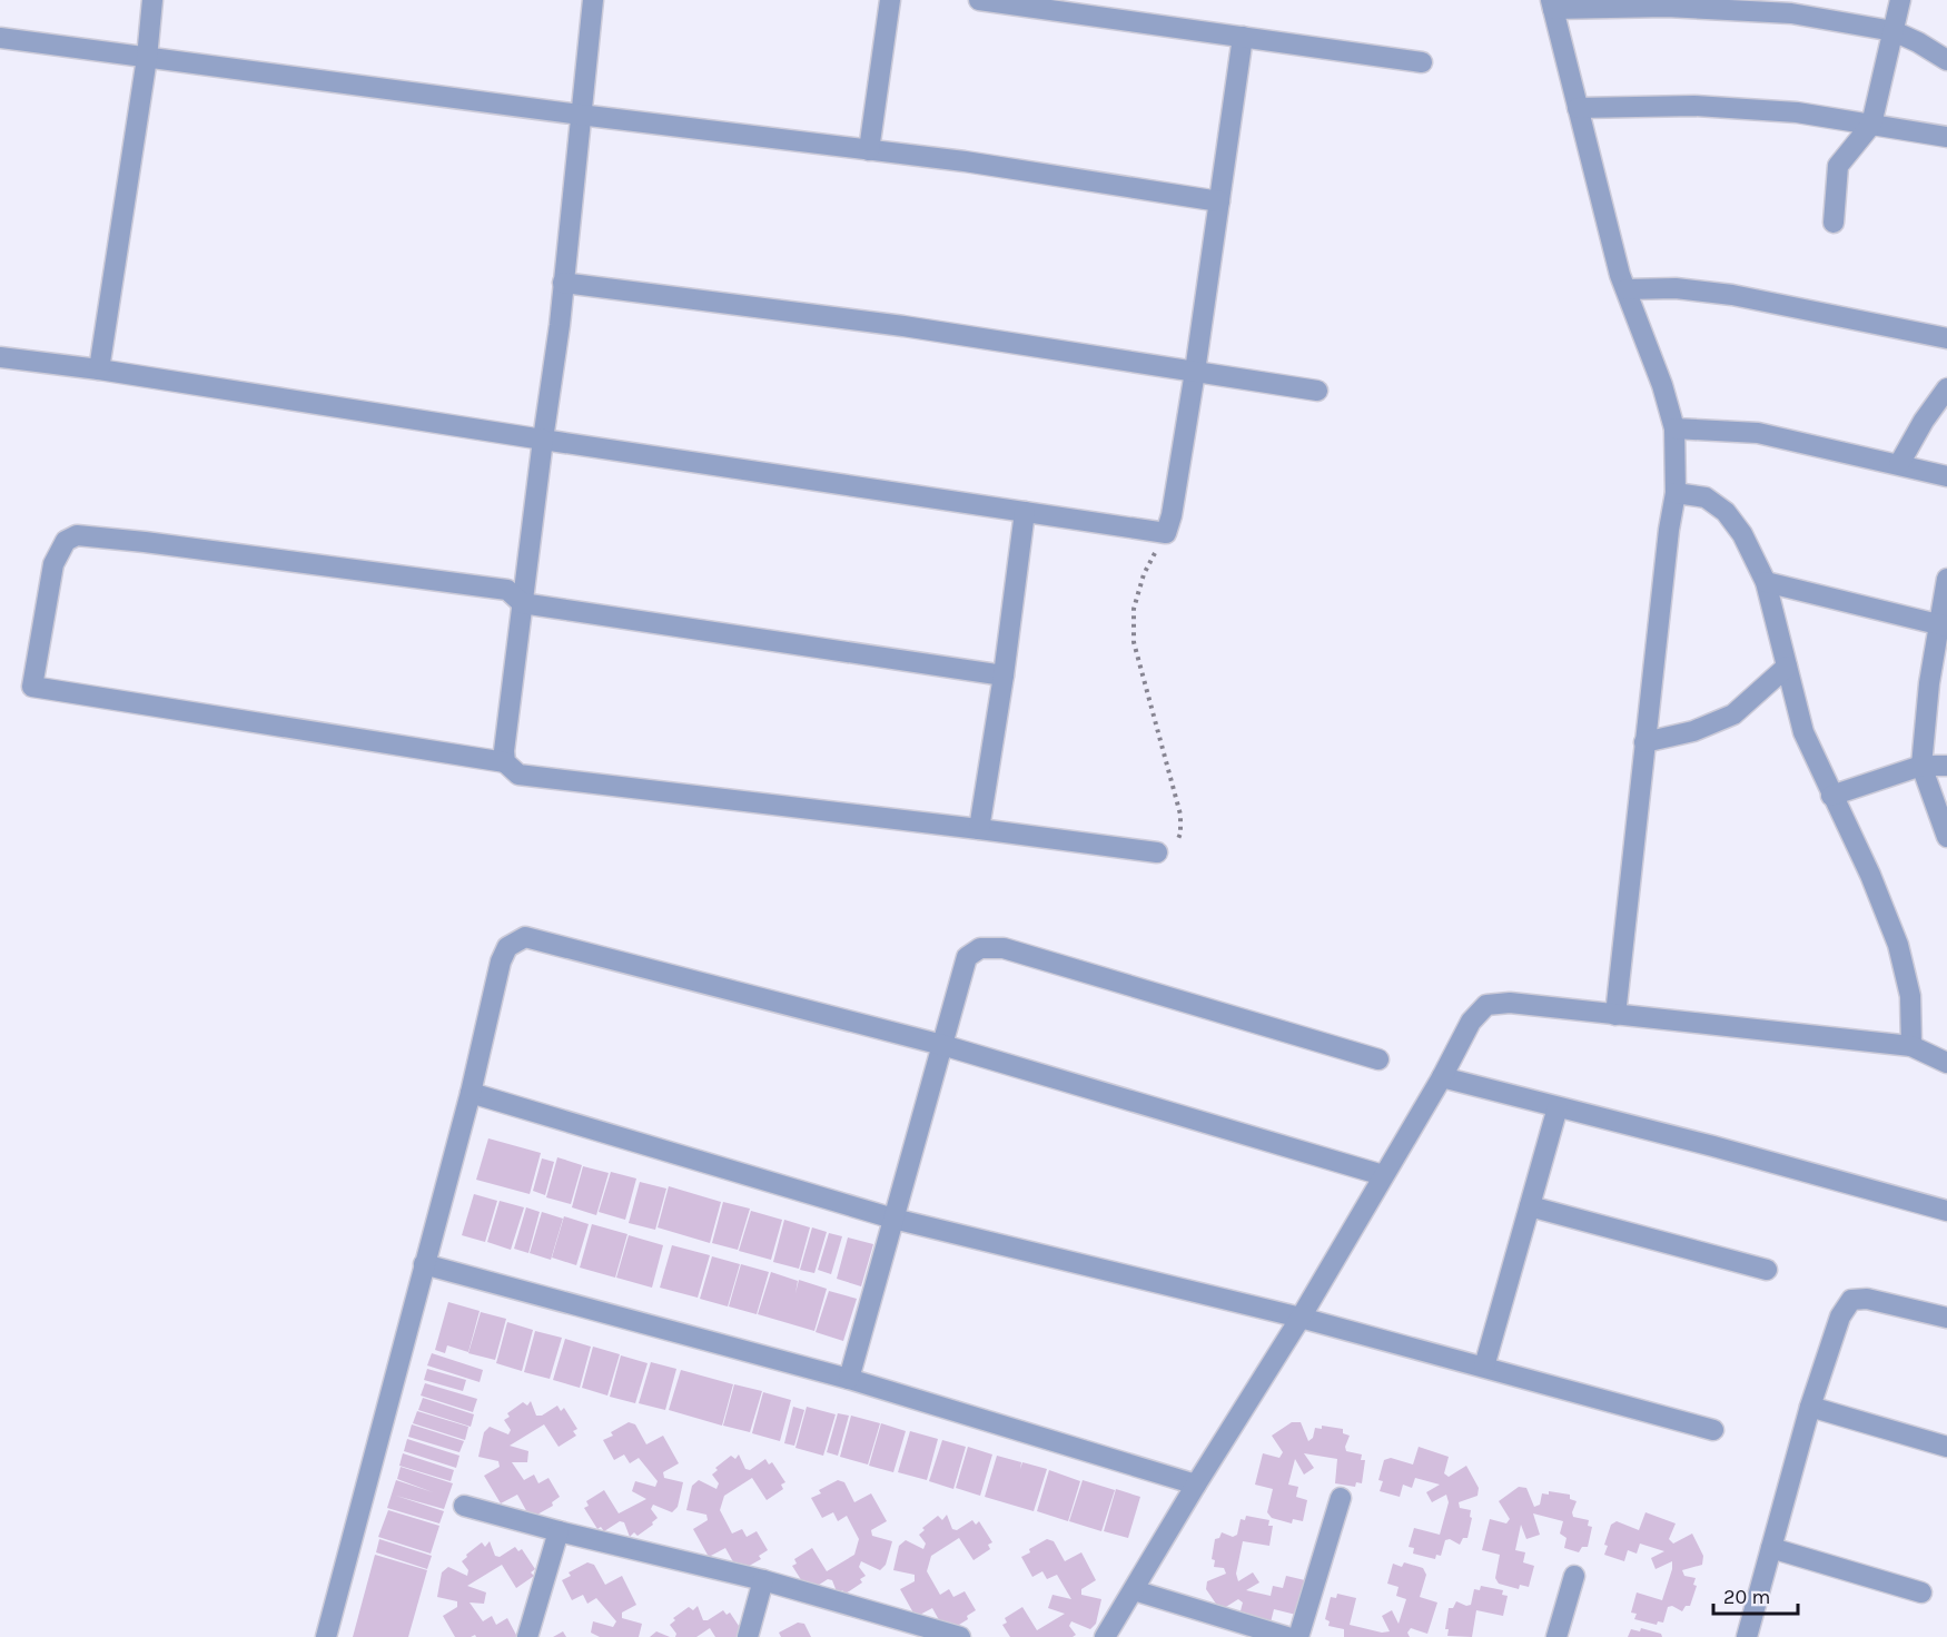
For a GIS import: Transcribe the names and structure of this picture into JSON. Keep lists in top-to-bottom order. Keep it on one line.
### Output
{"scale_bar":"20 m"}
